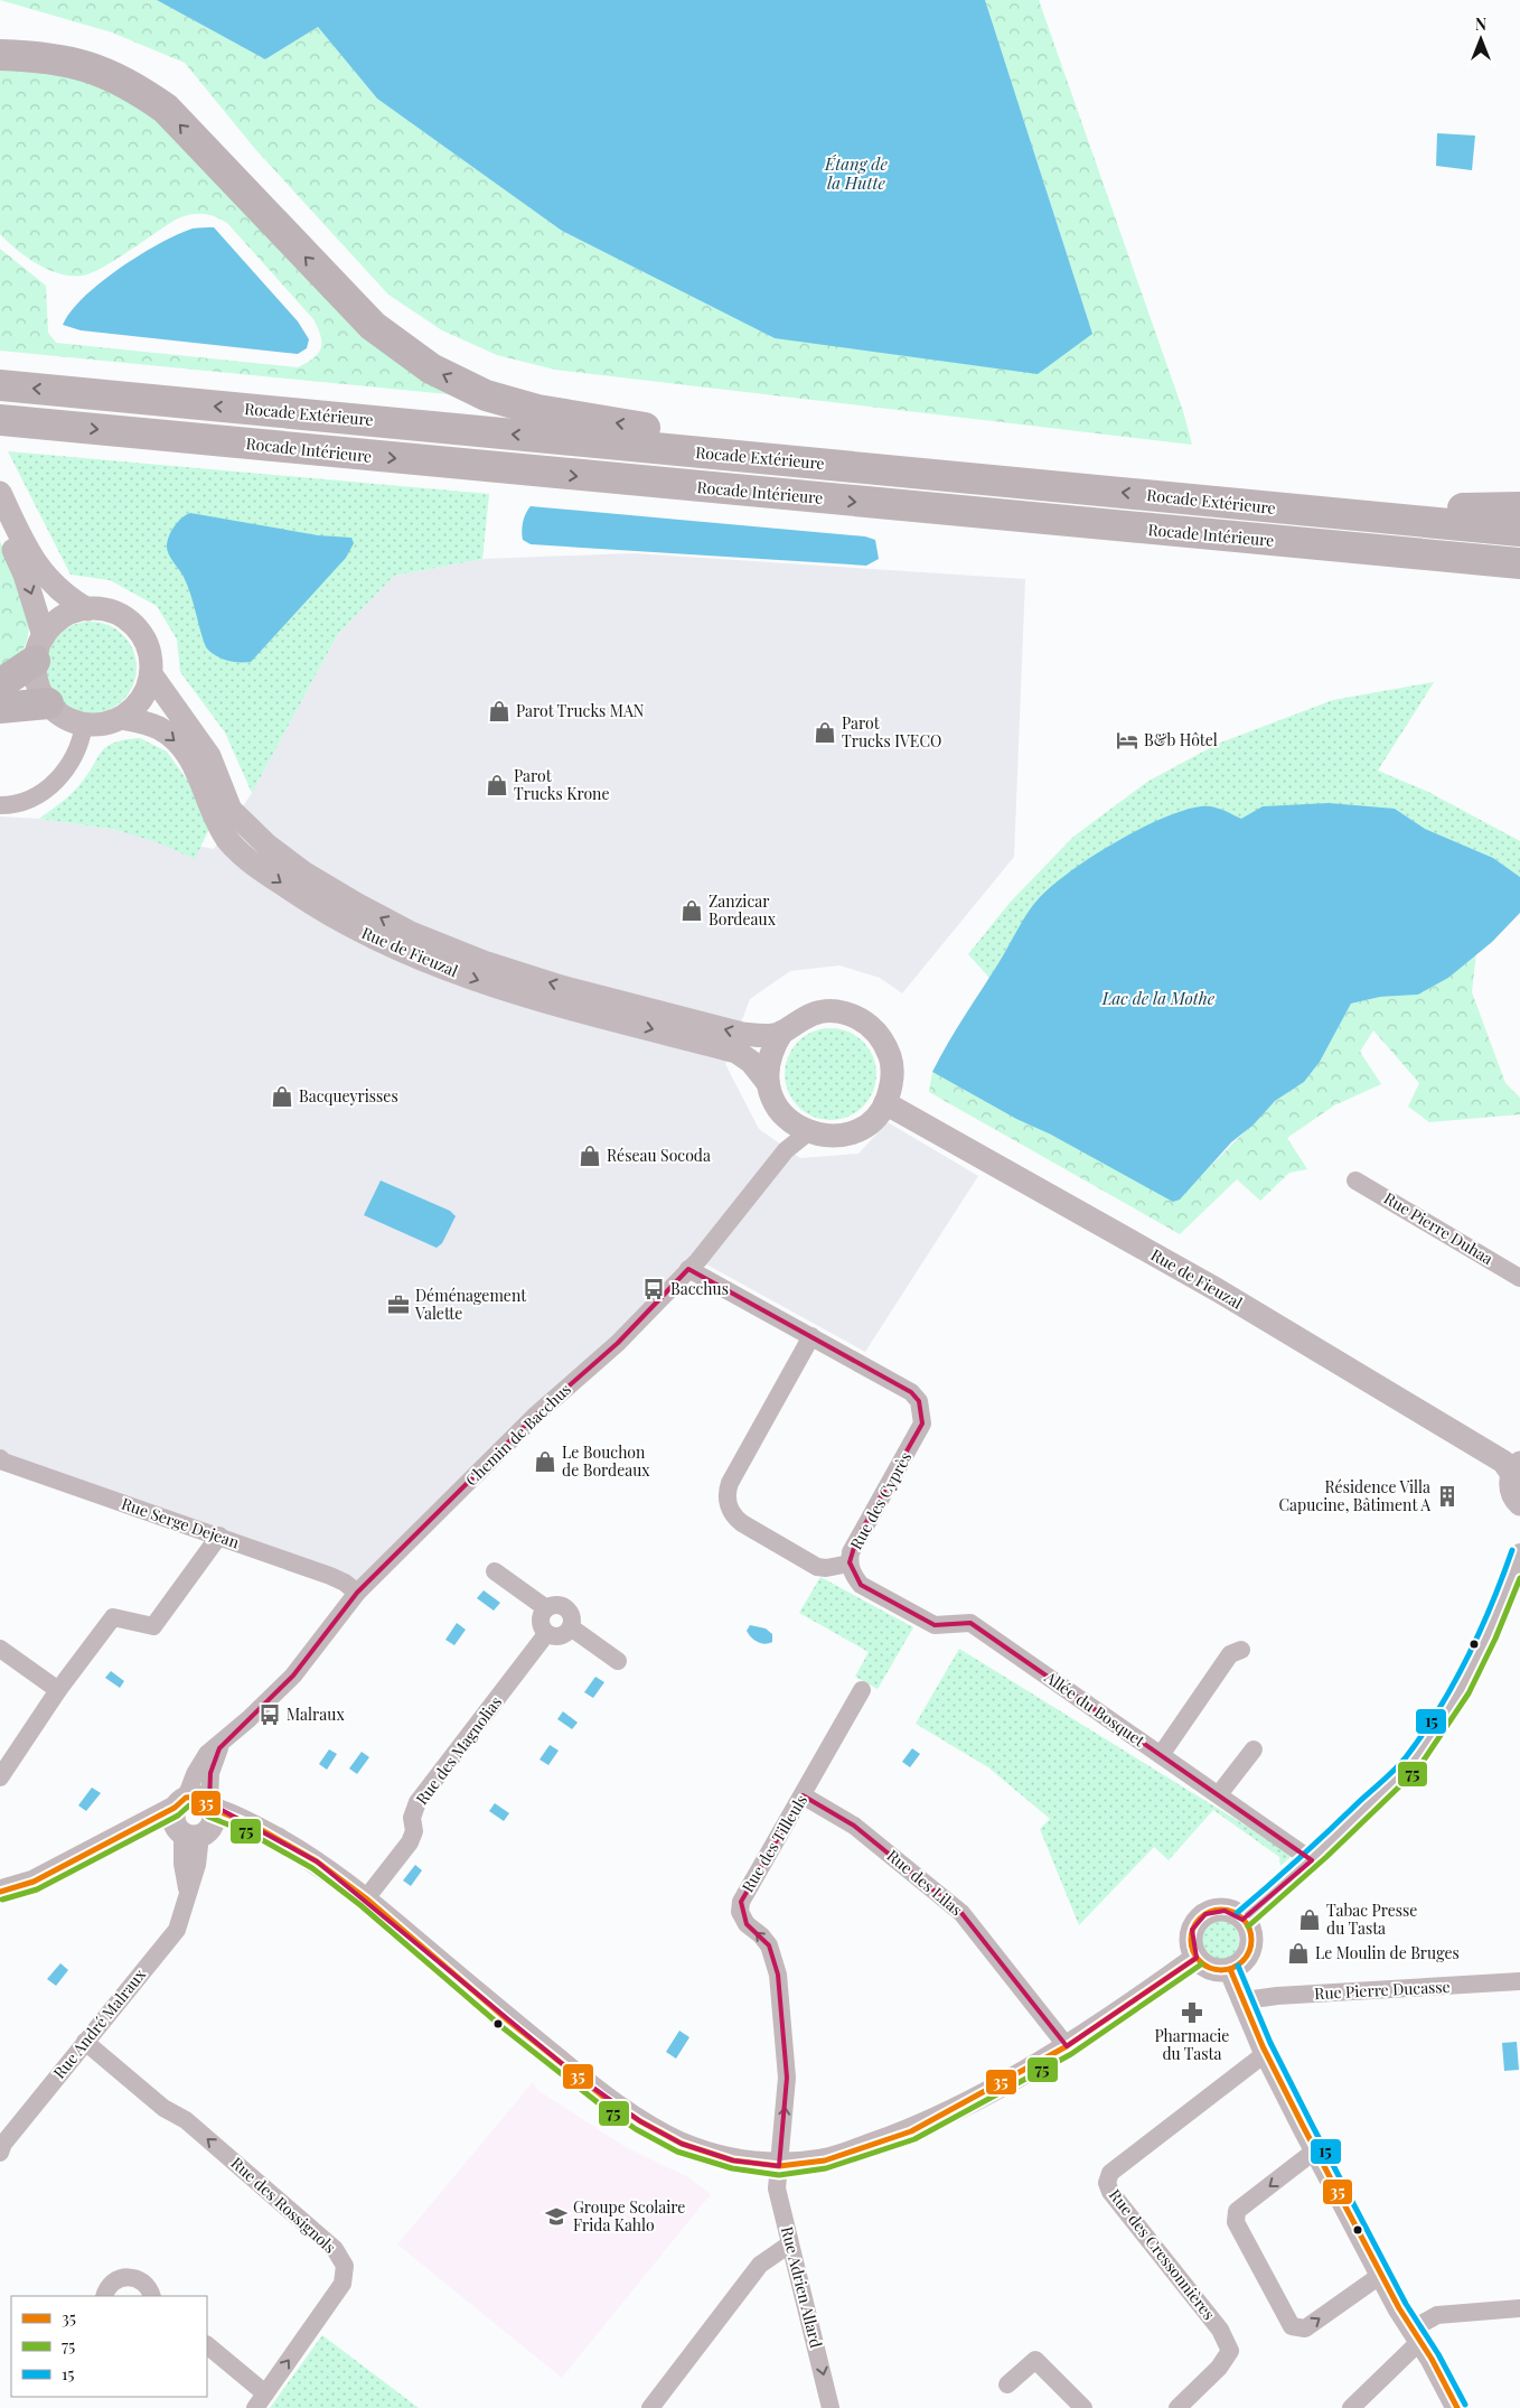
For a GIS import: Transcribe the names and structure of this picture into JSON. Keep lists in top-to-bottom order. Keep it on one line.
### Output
{"streets":{"highway":["Rocade Extérieure","Rocade Intérieure"],"street":["Rue de Fieuzal","Rue Pierre Duhaa","Chemin de Bacchus","Rue des Cyprès","Rue Serge Dejean","Allée du Bosquet","Rue des Magnolias","Rue des Tilleuls","Rue des Lilas","Rue Pierre Ducasse","Rue André Malraux","Rue des Rossignols","Rue des Cressonnières","Rue Adrien Allard"]},"crossings":[["Rue de Fieuzal","Chemin de Bacchus"],["Chemin de Bacchus","Rue des Cyprès"],["Chemin de Bacchus","Rue Serge Dejean"],["Chemin de Bacchus","Rue André Malraux"],["Rue des Cyprès","Allée du Bosquet"],["Rue des Tilleuls","Rue des Lilas"],["Rue des Tilleuls","Rue Adrien Allard"],["Rue André Malraux","Rue des Rossignols"]],"one_way":["Rue des Tilleuls","Rue Adrien Allard"],"water":["Étang de la Hutte","Lac de la Mothe"],"places":{"shop":["Parot Trucks MAN","Parot Trucks IVECO","Parot Trucks Krone","Zanzicar Bordeaux","Bacqueyrisses","Réseau Socoda","Le Bouchon de Bordeaux","Tabac Presse du Tasta","Le Moulin de Bruges"],"hotel":["B&b Hôtel"],"bus stop":["Bacchus","Malraux"],"office":["Déménagement Valette"],"building":["Résidence Villa Capucine, Bâtiment A"],"pharmacy":["Pharmacie du Tasta"],"school or university":["Groupe Scolaire Frida Kahlo"]},"lines":["transit line 15","transit line 75","transit line 35"],"legend":["35","75","15"],"north":"top"}
